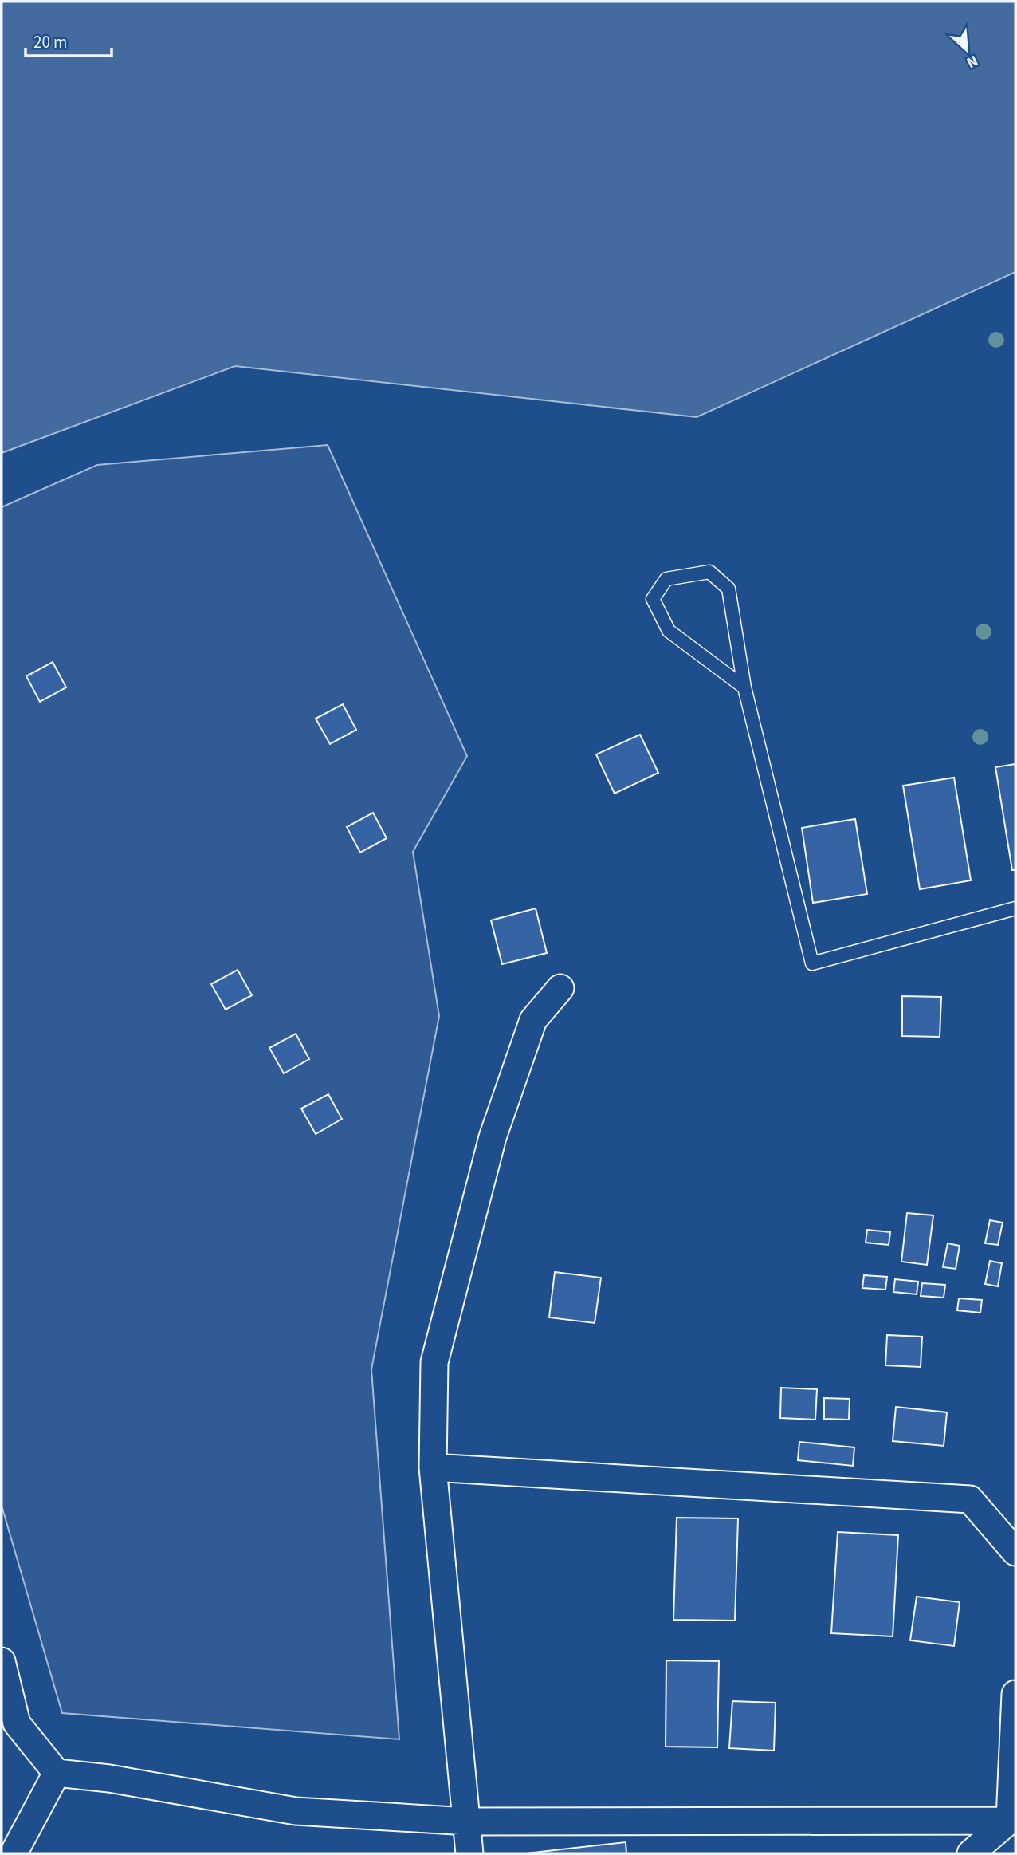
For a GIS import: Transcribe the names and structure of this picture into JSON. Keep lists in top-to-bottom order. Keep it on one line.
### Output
{"scale_bar":"20 m","north":"bottom right"}
